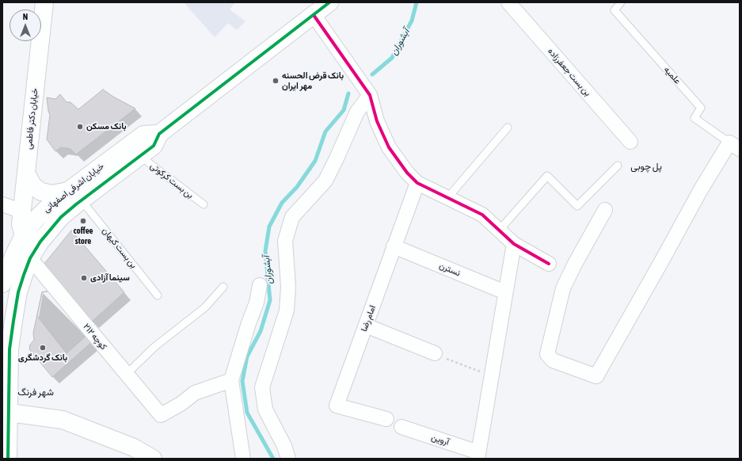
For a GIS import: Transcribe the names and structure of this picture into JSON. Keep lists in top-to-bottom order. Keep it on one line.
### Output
{"streets":{"main road":["خیابان دکتر فاطمی","خیابان اشرفی اصفهانی"],"street":["بن بست جعفرزاده","نسترن","امام رضا","کوچه ۲۱۲","آروین"],"lane":["علمیه","بن بست کرکوتی","بن بست کیهان"]},"crossings":[["خیابان دکتر فاطمی","خیابان اشرفی اصفهانی"],["بن بست کرکوتی","خیابان اشرفی اصفهانی"],["خیابان اشرفی اصفهانی","بن بست کیهان"],["خیابان اشرفی اصفهانی","کوچه ۲۱۲"],["نسترن","امام رضا"]],"districts":["پل چوبی","شهر فرنگ"],"water":["آبشوران"],"places":["بانک قرض الحسنه مهر ایران","بانک مسکن","coffee store","سینما آزادی","بانک گردشگری"],"north":"top"}
